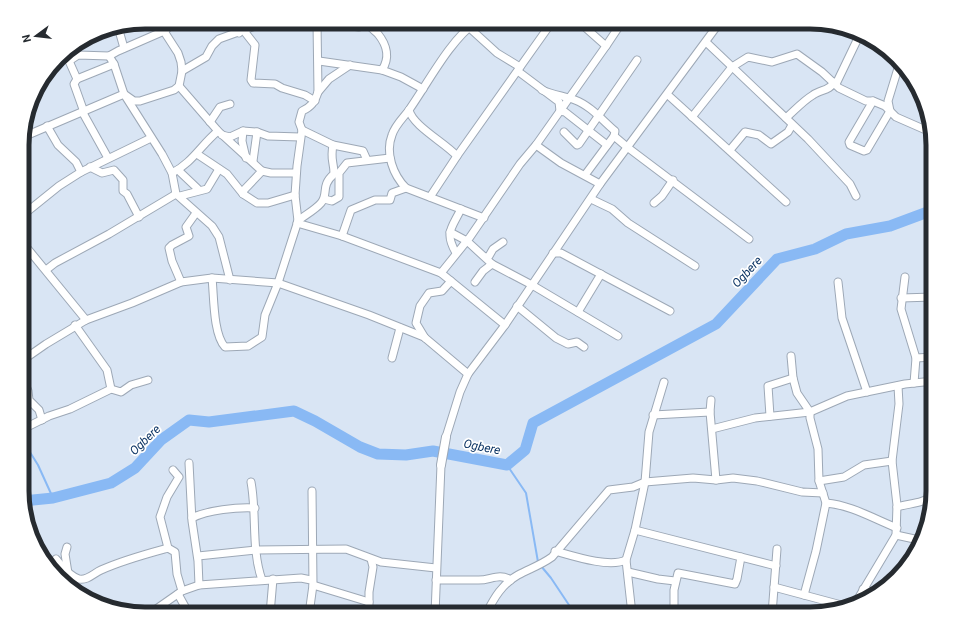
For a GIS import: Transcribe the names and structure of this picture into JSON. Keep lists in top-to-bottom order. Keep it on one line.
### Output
{"water":["Ogbere"],"north":"left"}
